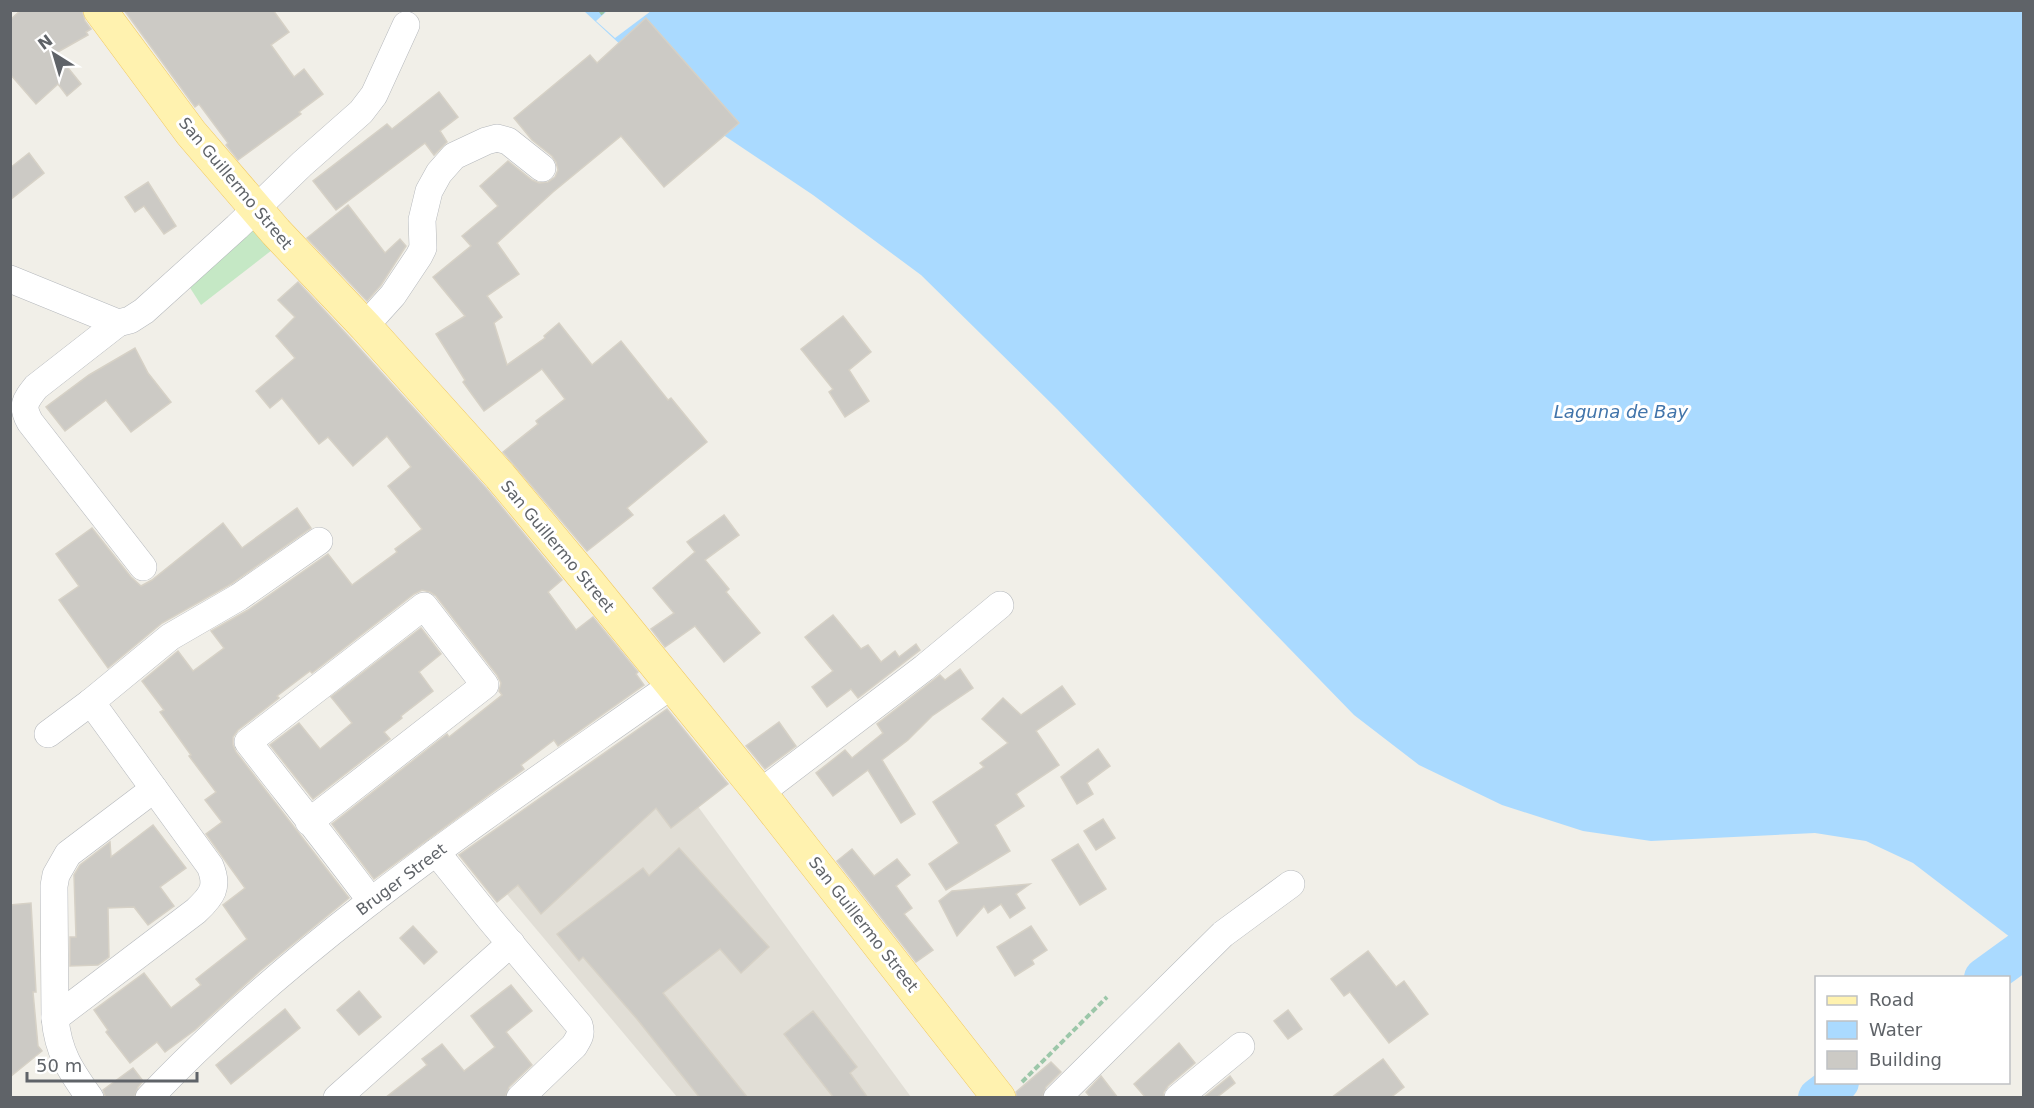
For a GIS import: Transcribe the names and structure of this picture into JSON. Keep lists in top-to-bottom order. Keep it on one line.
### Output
{"streets":{"main road":["San Guillermo Street"],"street":["Bruger Street"]},"crossings":[["San Guillermo Street","Bruger Street"]],"water":["Laguna de Bay"],"legend":["Road","Water","Building"],"scale_bar":"50 m","north":"top left"}
